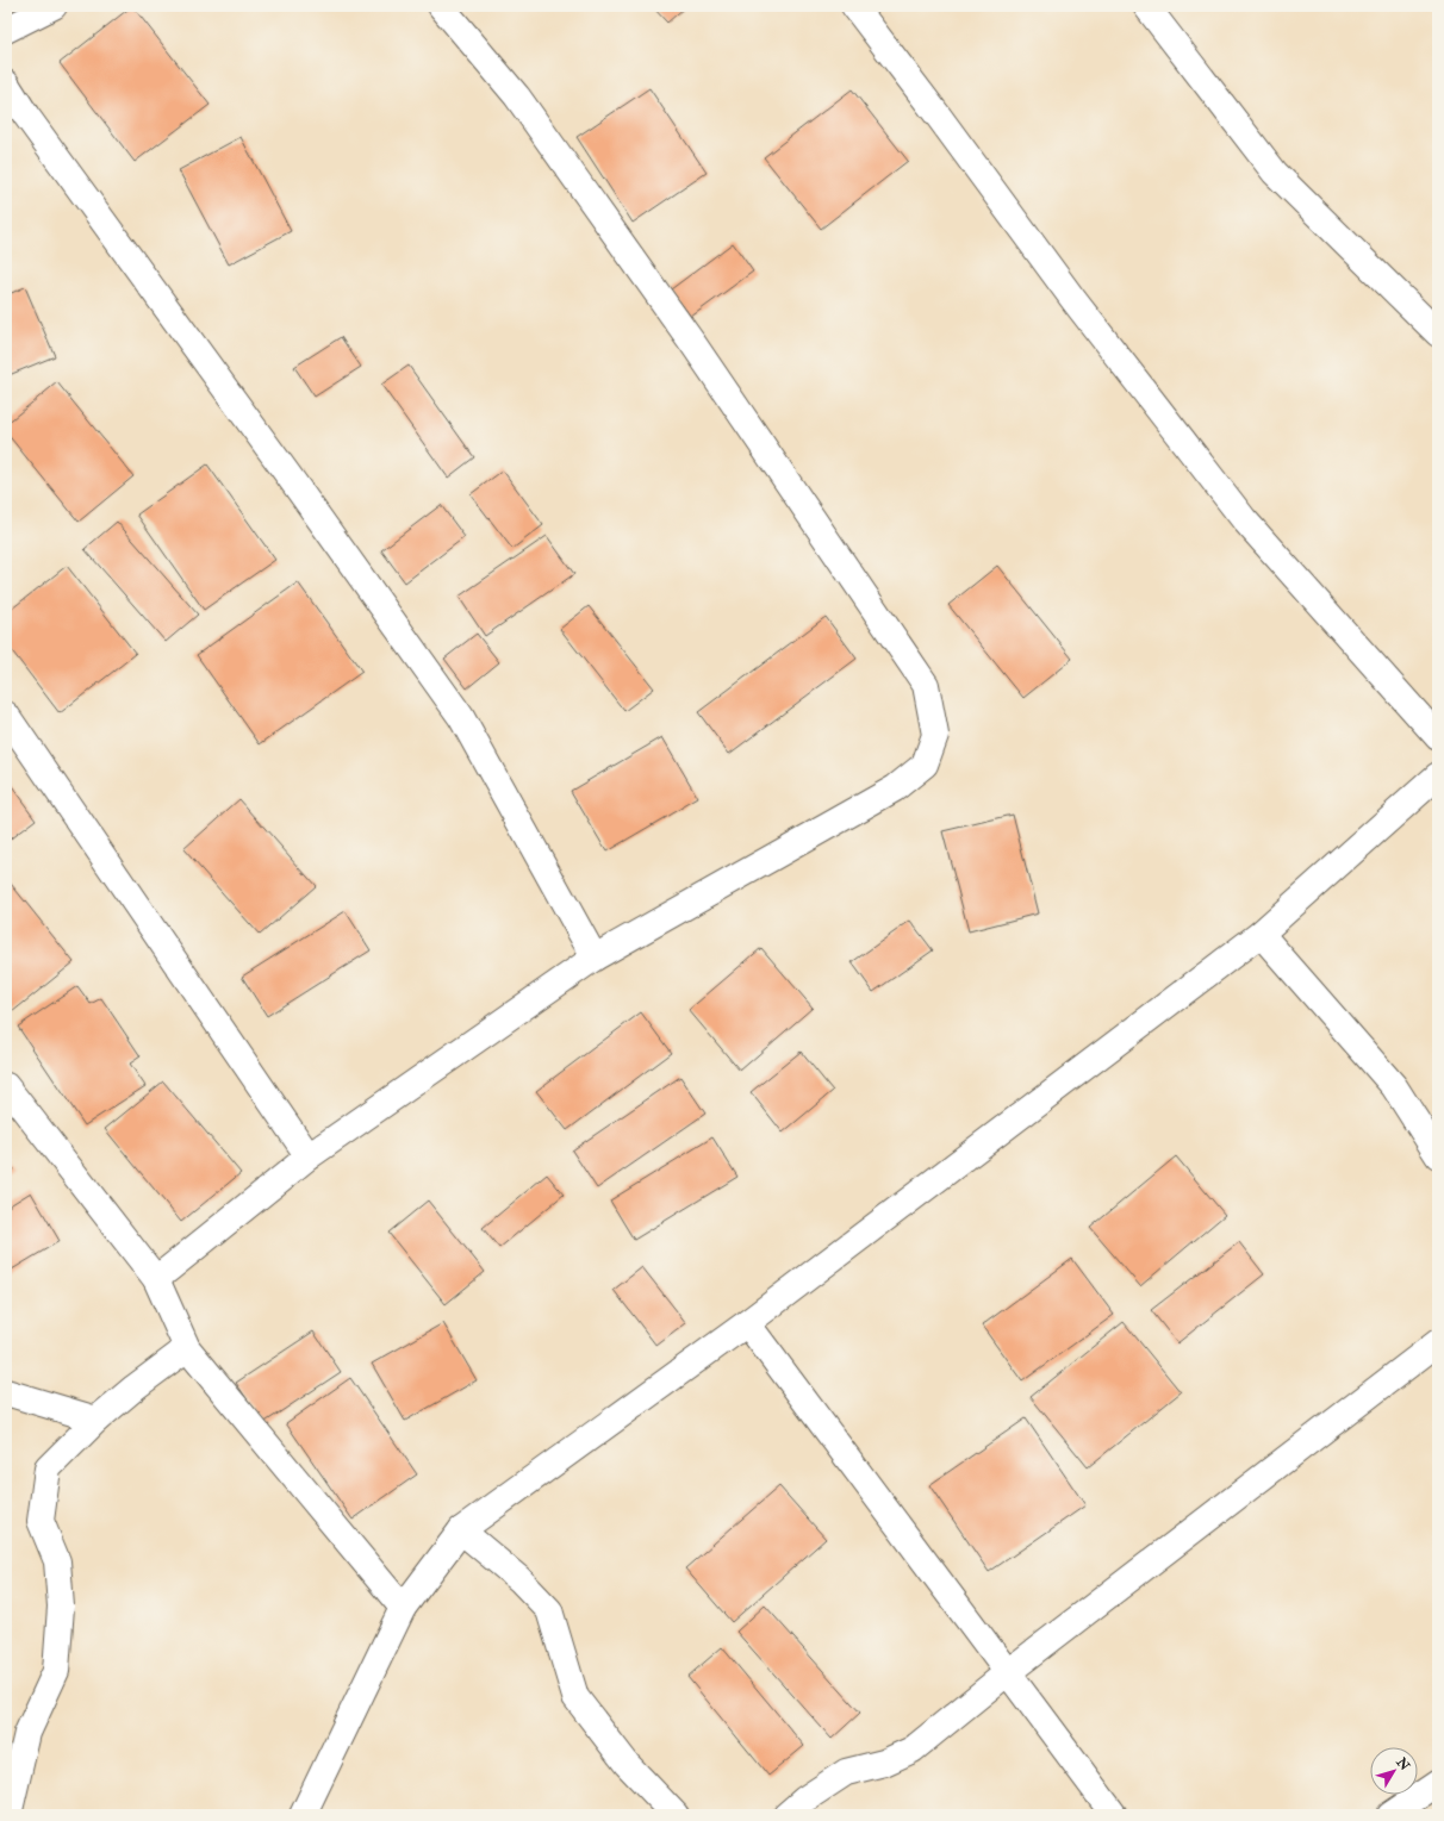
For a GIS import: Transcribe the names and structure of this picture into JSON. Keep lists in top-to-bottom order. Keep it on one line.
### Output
{"north":"top right"}
